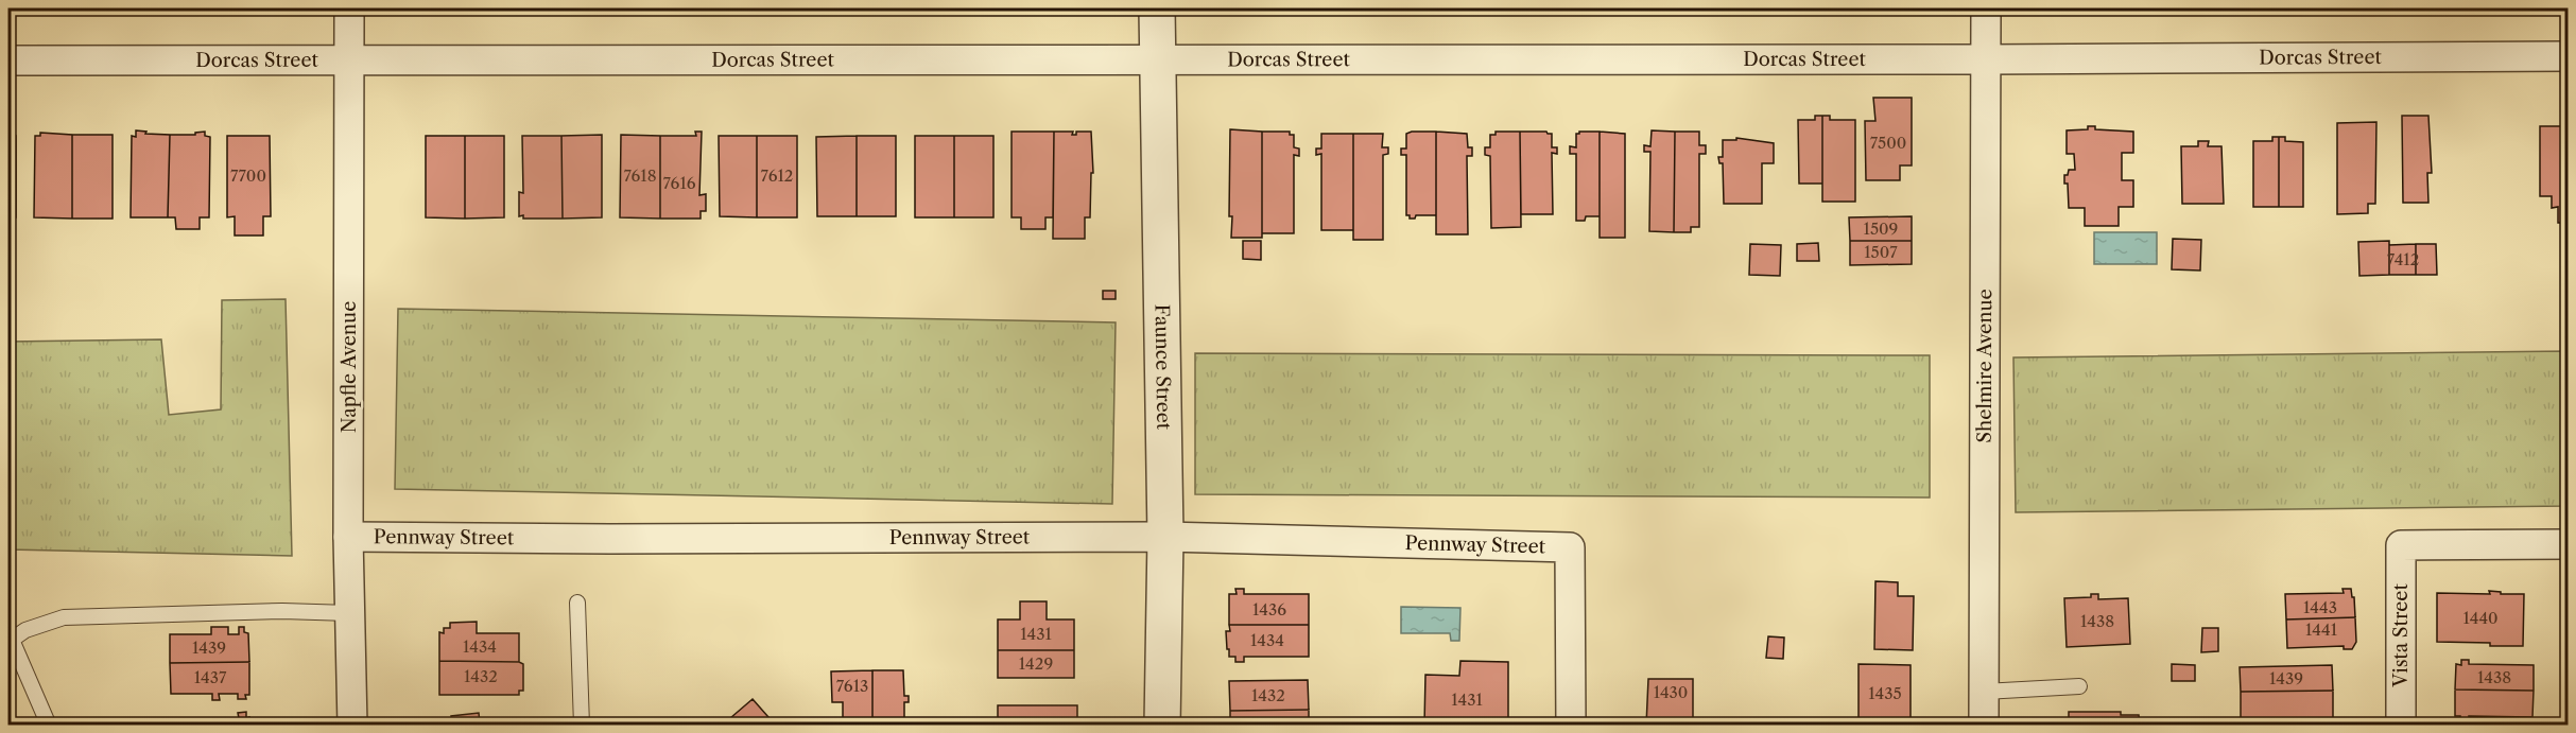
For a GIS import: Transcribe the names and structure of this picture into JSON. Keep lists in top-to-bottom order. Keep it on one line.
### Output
{"streets":{"street":["Dorcas Street","Faunce Street","Shelmire Avenue","Napfle Avenue","Pennway Street","Vista Street"]},"crossings":[["Dorcas Street","Faunce Street"],["Dorcas Street","Shelmire Avenue"],["Dorcas Street","Napfle Avenue"],["Faunce Street","Pennway Street"],["Napfle Avenue","Pennway Street"]],"house_numbers":["7500","7700","7618","7612","7616","1509","1507","7412","1443","1436","1440","1438","1441","1431","1434","1434","1439","1429","1432","1437","1438","1439","7613","1430","1435","1432","1431"]}
